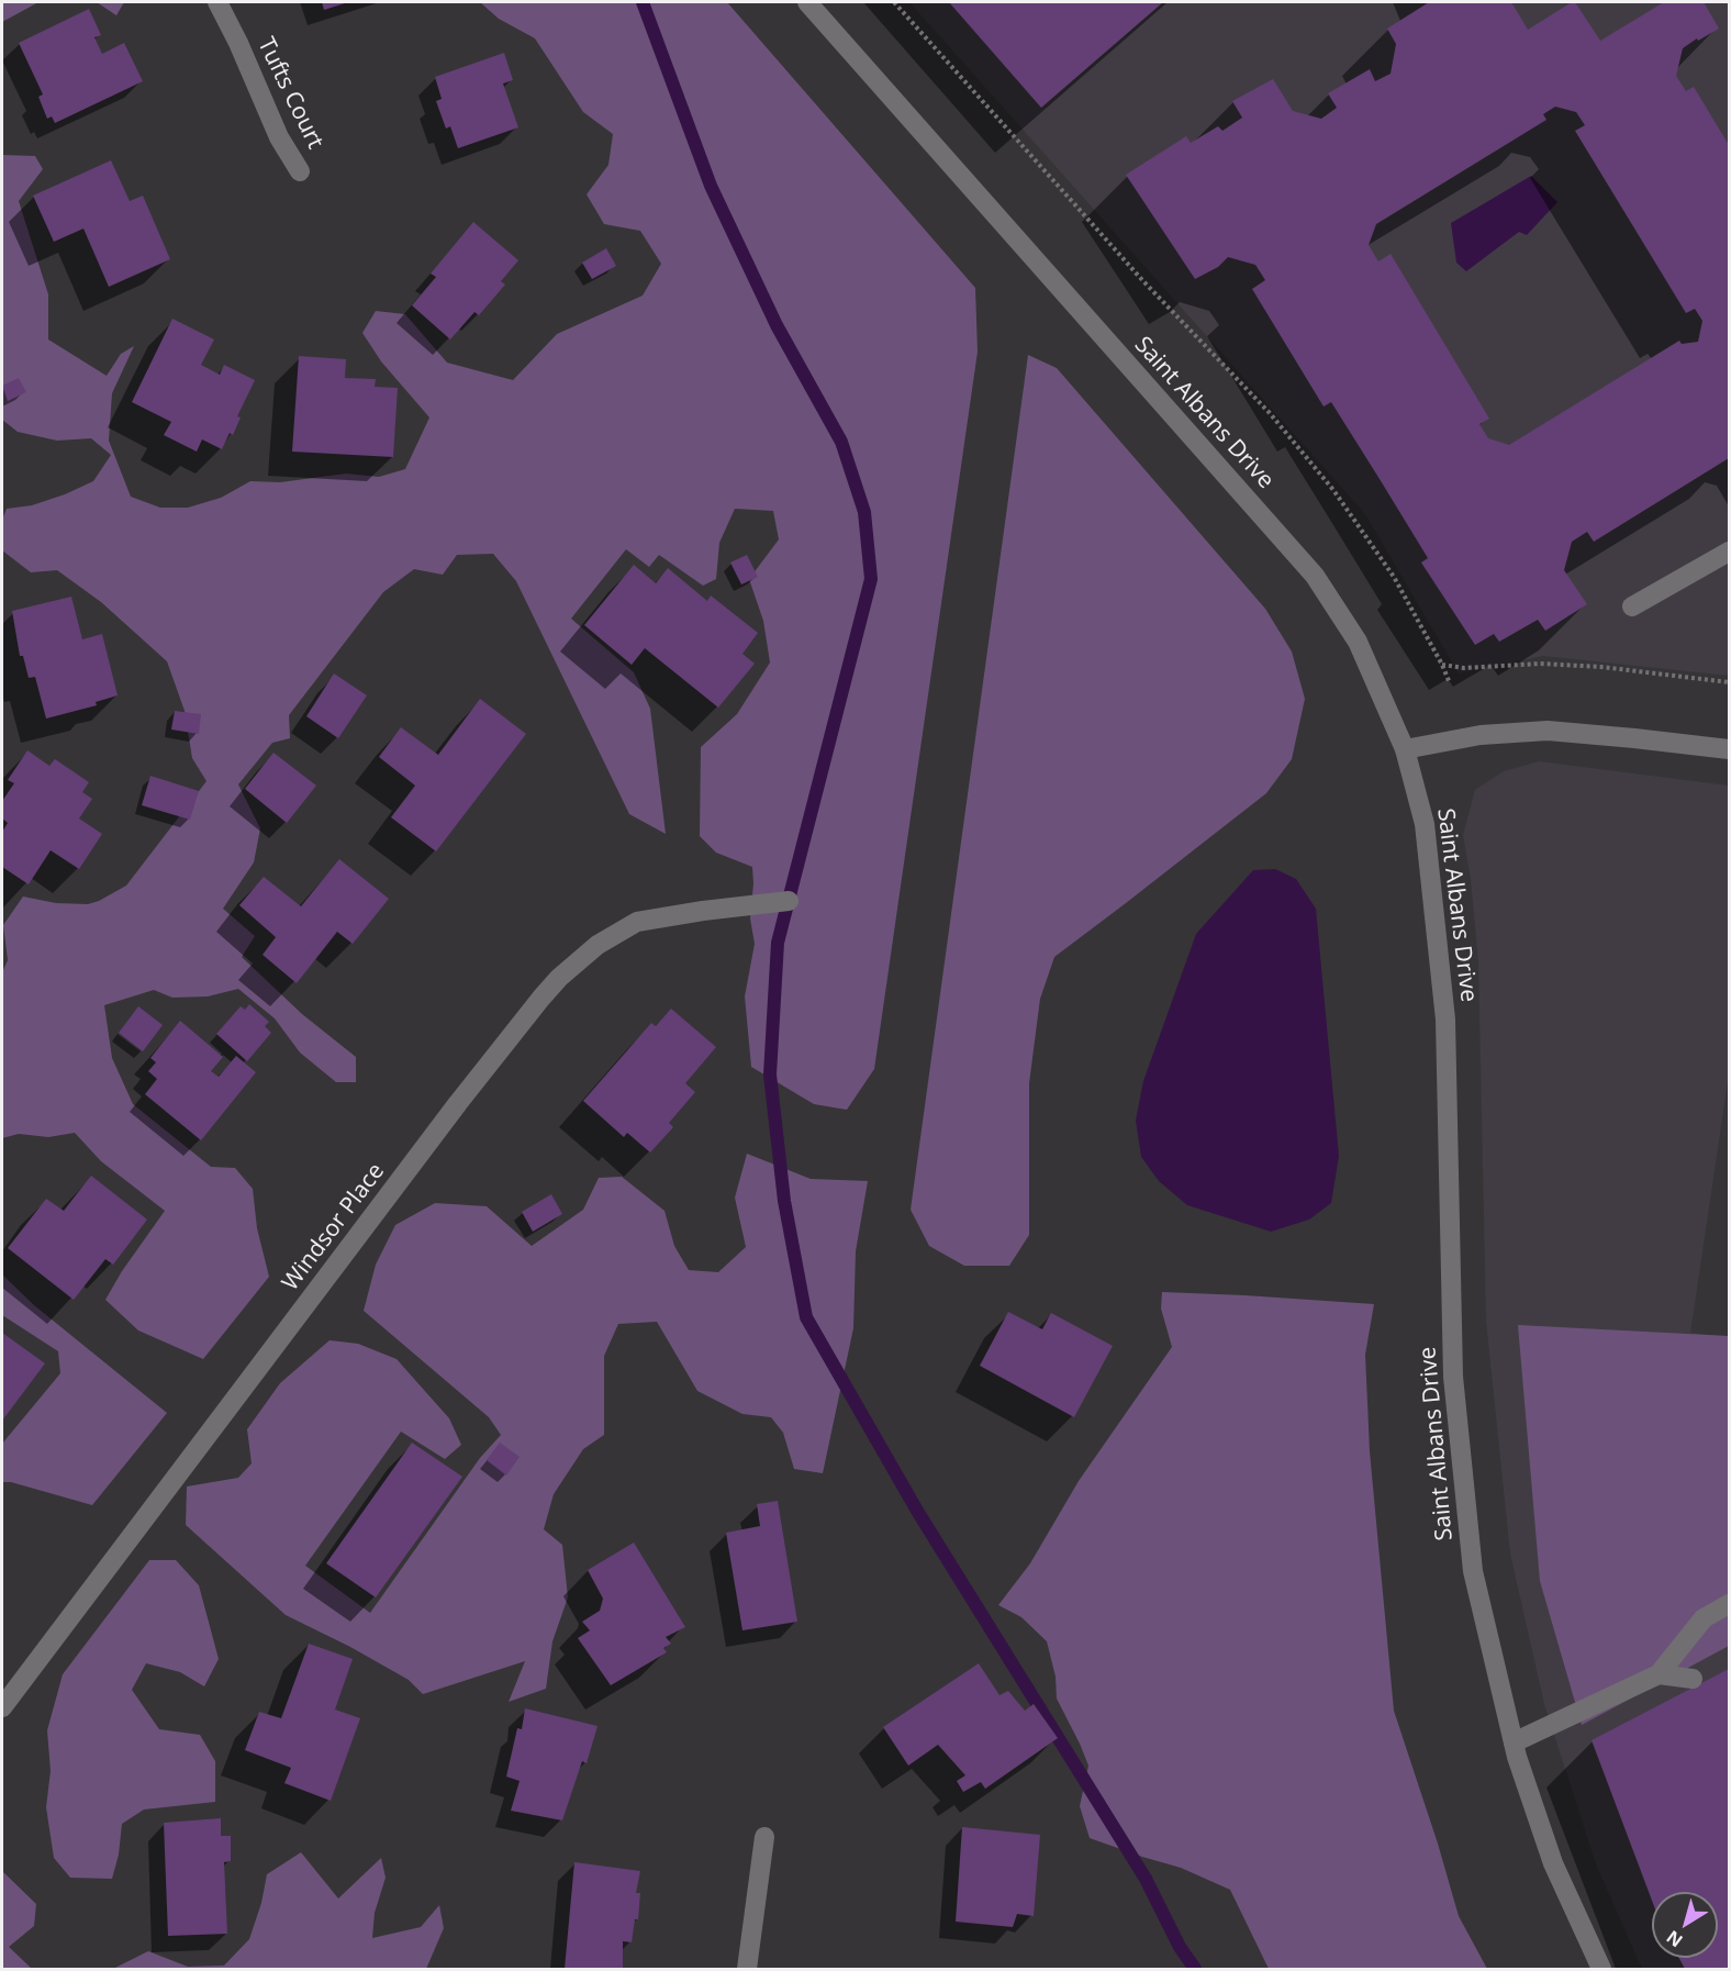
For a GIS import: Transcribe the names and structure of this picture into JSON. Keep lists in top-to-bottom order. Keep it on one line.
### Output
{"streets":{"street":["Tufts Court","Saint Albans Drive","Windsor Place"]},"north":"bottom left"}
